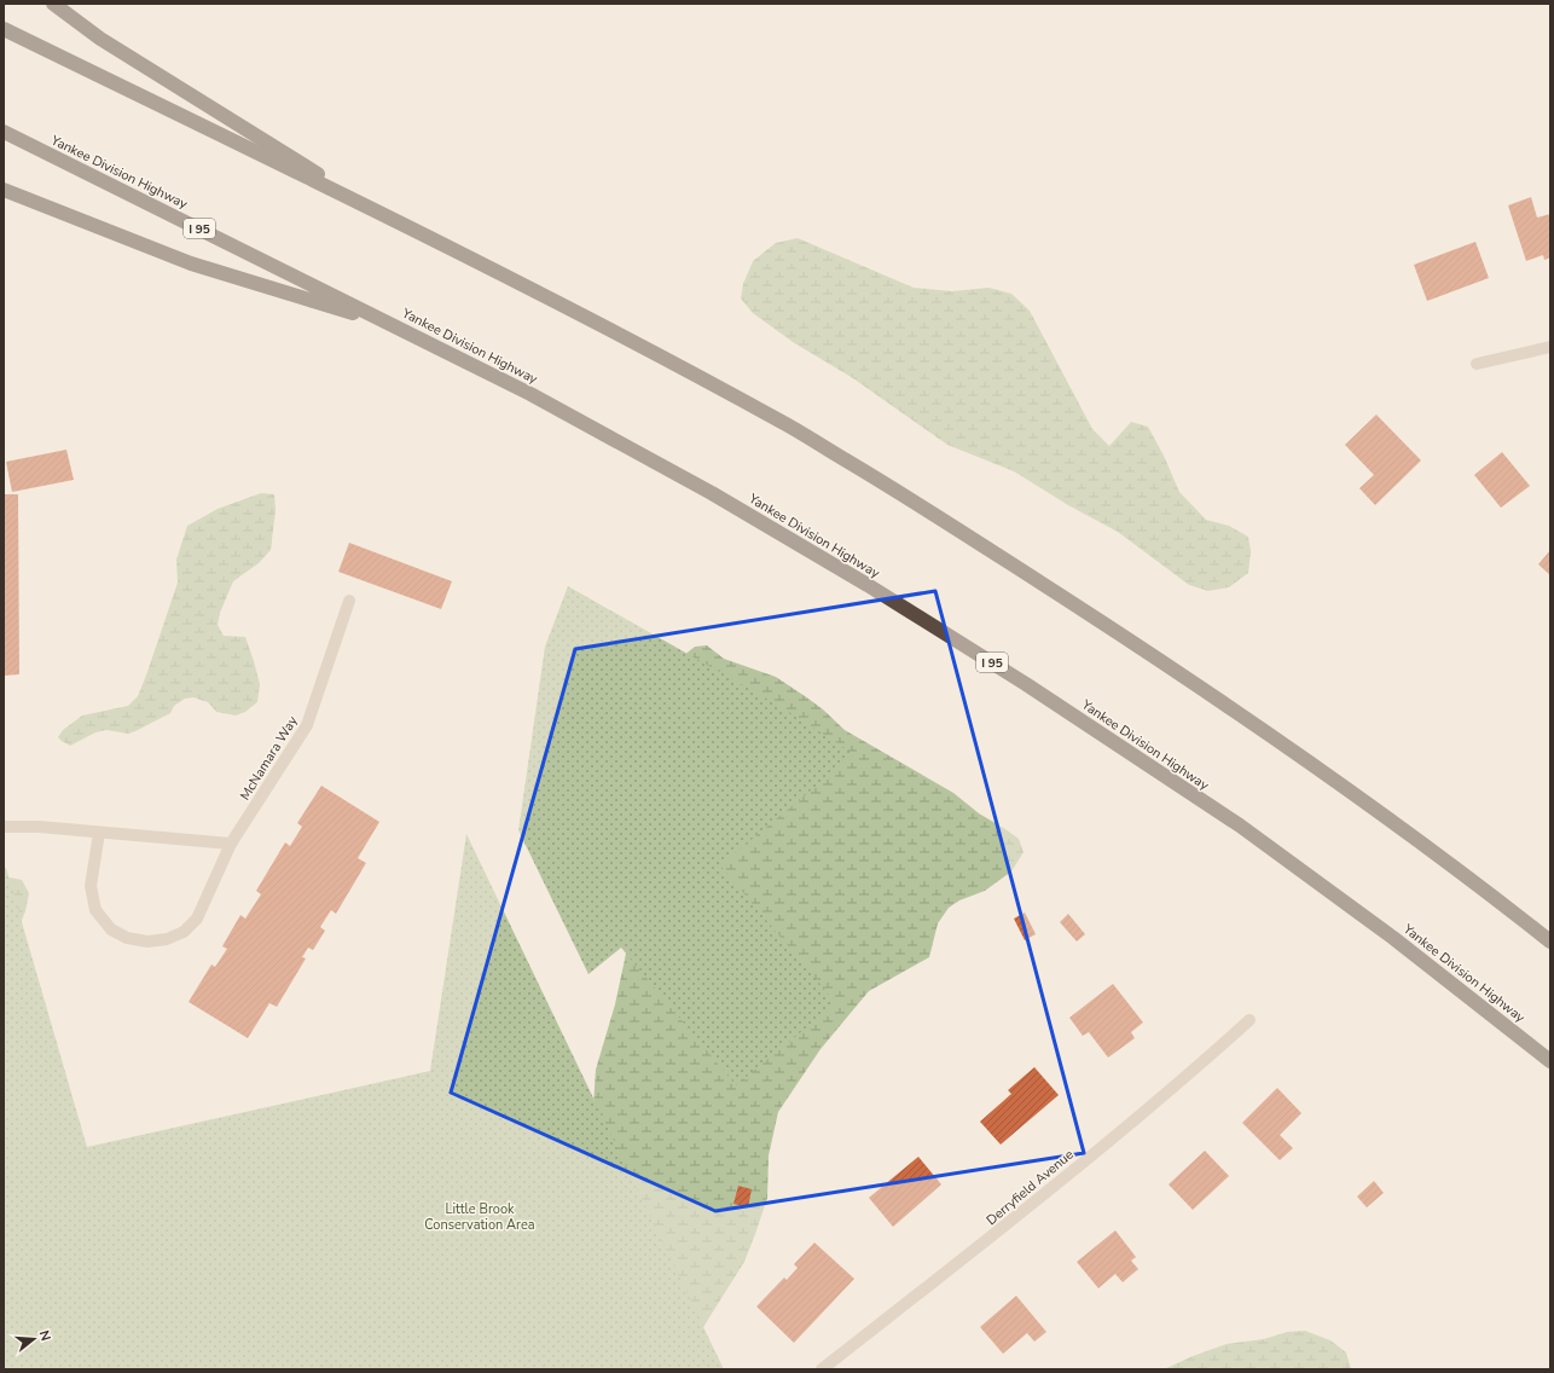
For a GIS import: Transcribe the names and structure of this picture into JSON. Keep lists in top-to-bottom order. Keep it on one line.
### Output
{"streets":{"highway":["Yankee Division Highway","I 95"],"street":["McNamara Way","Derryfield Avenue"]},"parks":["Little Brook Conservation Area"],"north":"right"}
